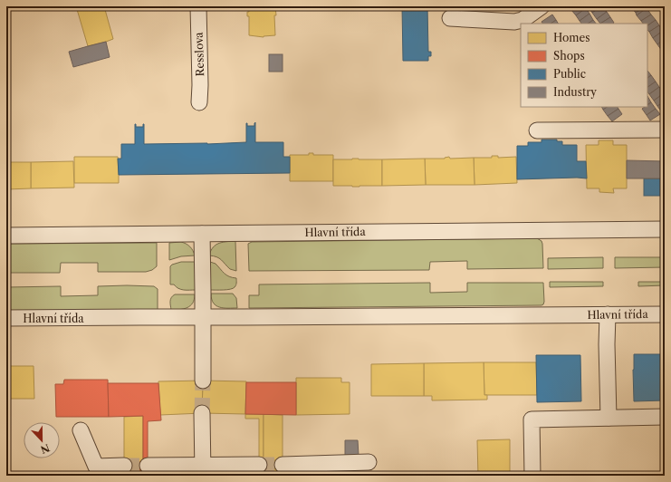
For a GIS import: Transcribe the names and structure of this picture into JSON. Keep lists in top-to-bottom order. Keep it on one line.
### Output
{"streets":{"street":["Resslova","Hlavní třída"]},"legend":["Homes","Shops","Public","Industry"],"north":"bottom"}
